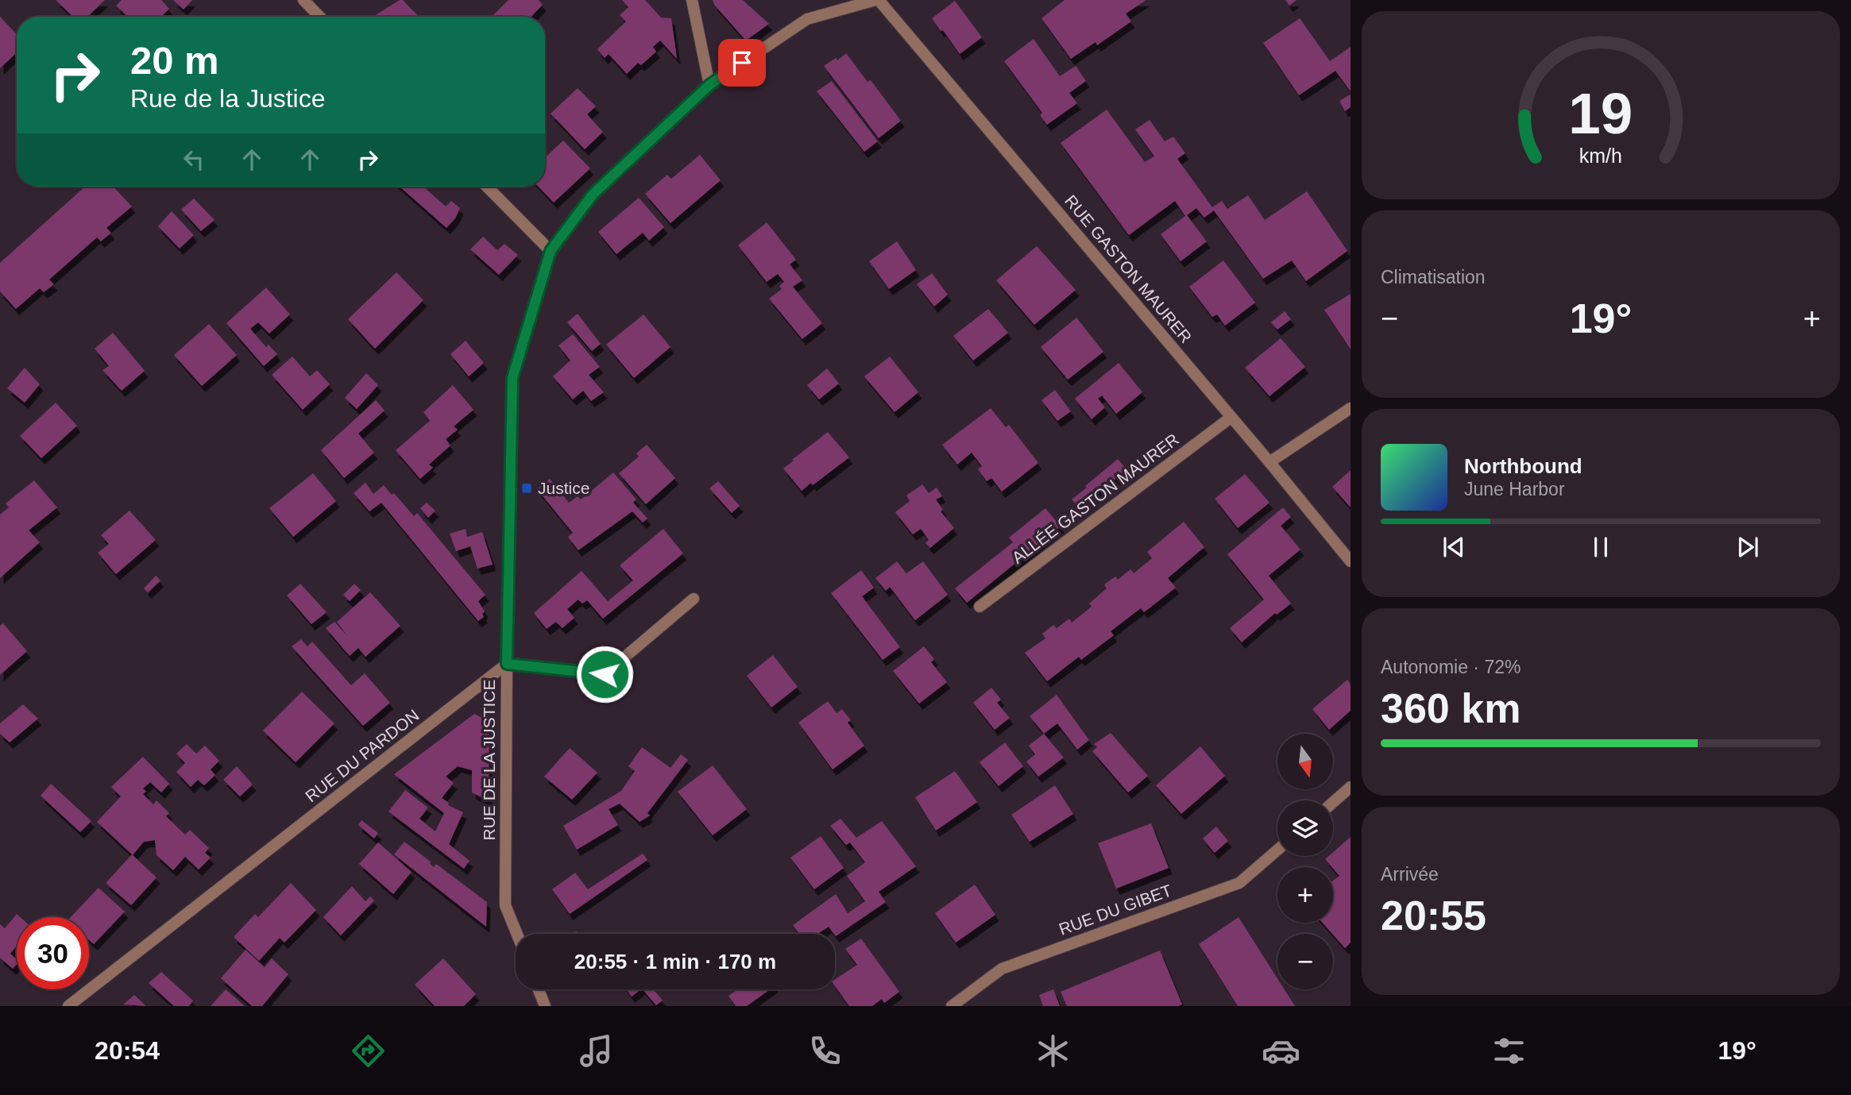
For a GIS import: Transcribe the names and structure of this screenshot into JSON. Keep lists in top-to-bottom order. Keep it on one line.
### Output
{"streets":{"street":["RUE GASTON MAURER","ALLÉE GASTON MAURER","RUE DU PARDON","RUE DE LA JUSTICE","RUE DU GIBET"]},"crossings":[["RUE GASTON MAURER","ALLÉE GASTON MAURER"],["RUE GASTON MAURER","RUE DE LA JUSTICE"],["RUE DU PARDON","RUE DE LA JUSTICE"]],"places":{"transit":["Justice"]},"north":"bottom","page":{"turn":["20 m","Rue de la Justice"],"tile":["Climatisation",["Autonomie · 72%","360 km"],["Arrivée","20:55"]],"heat":["−","19°","+"],"song":["Northbound","June Harbor"],"map_buttons":["+","−"],"limit":"30","trip":"20:55 · 1 min · 170 m","tabs":["20:54","19°"],"gauge":["19","km/h"]}}
